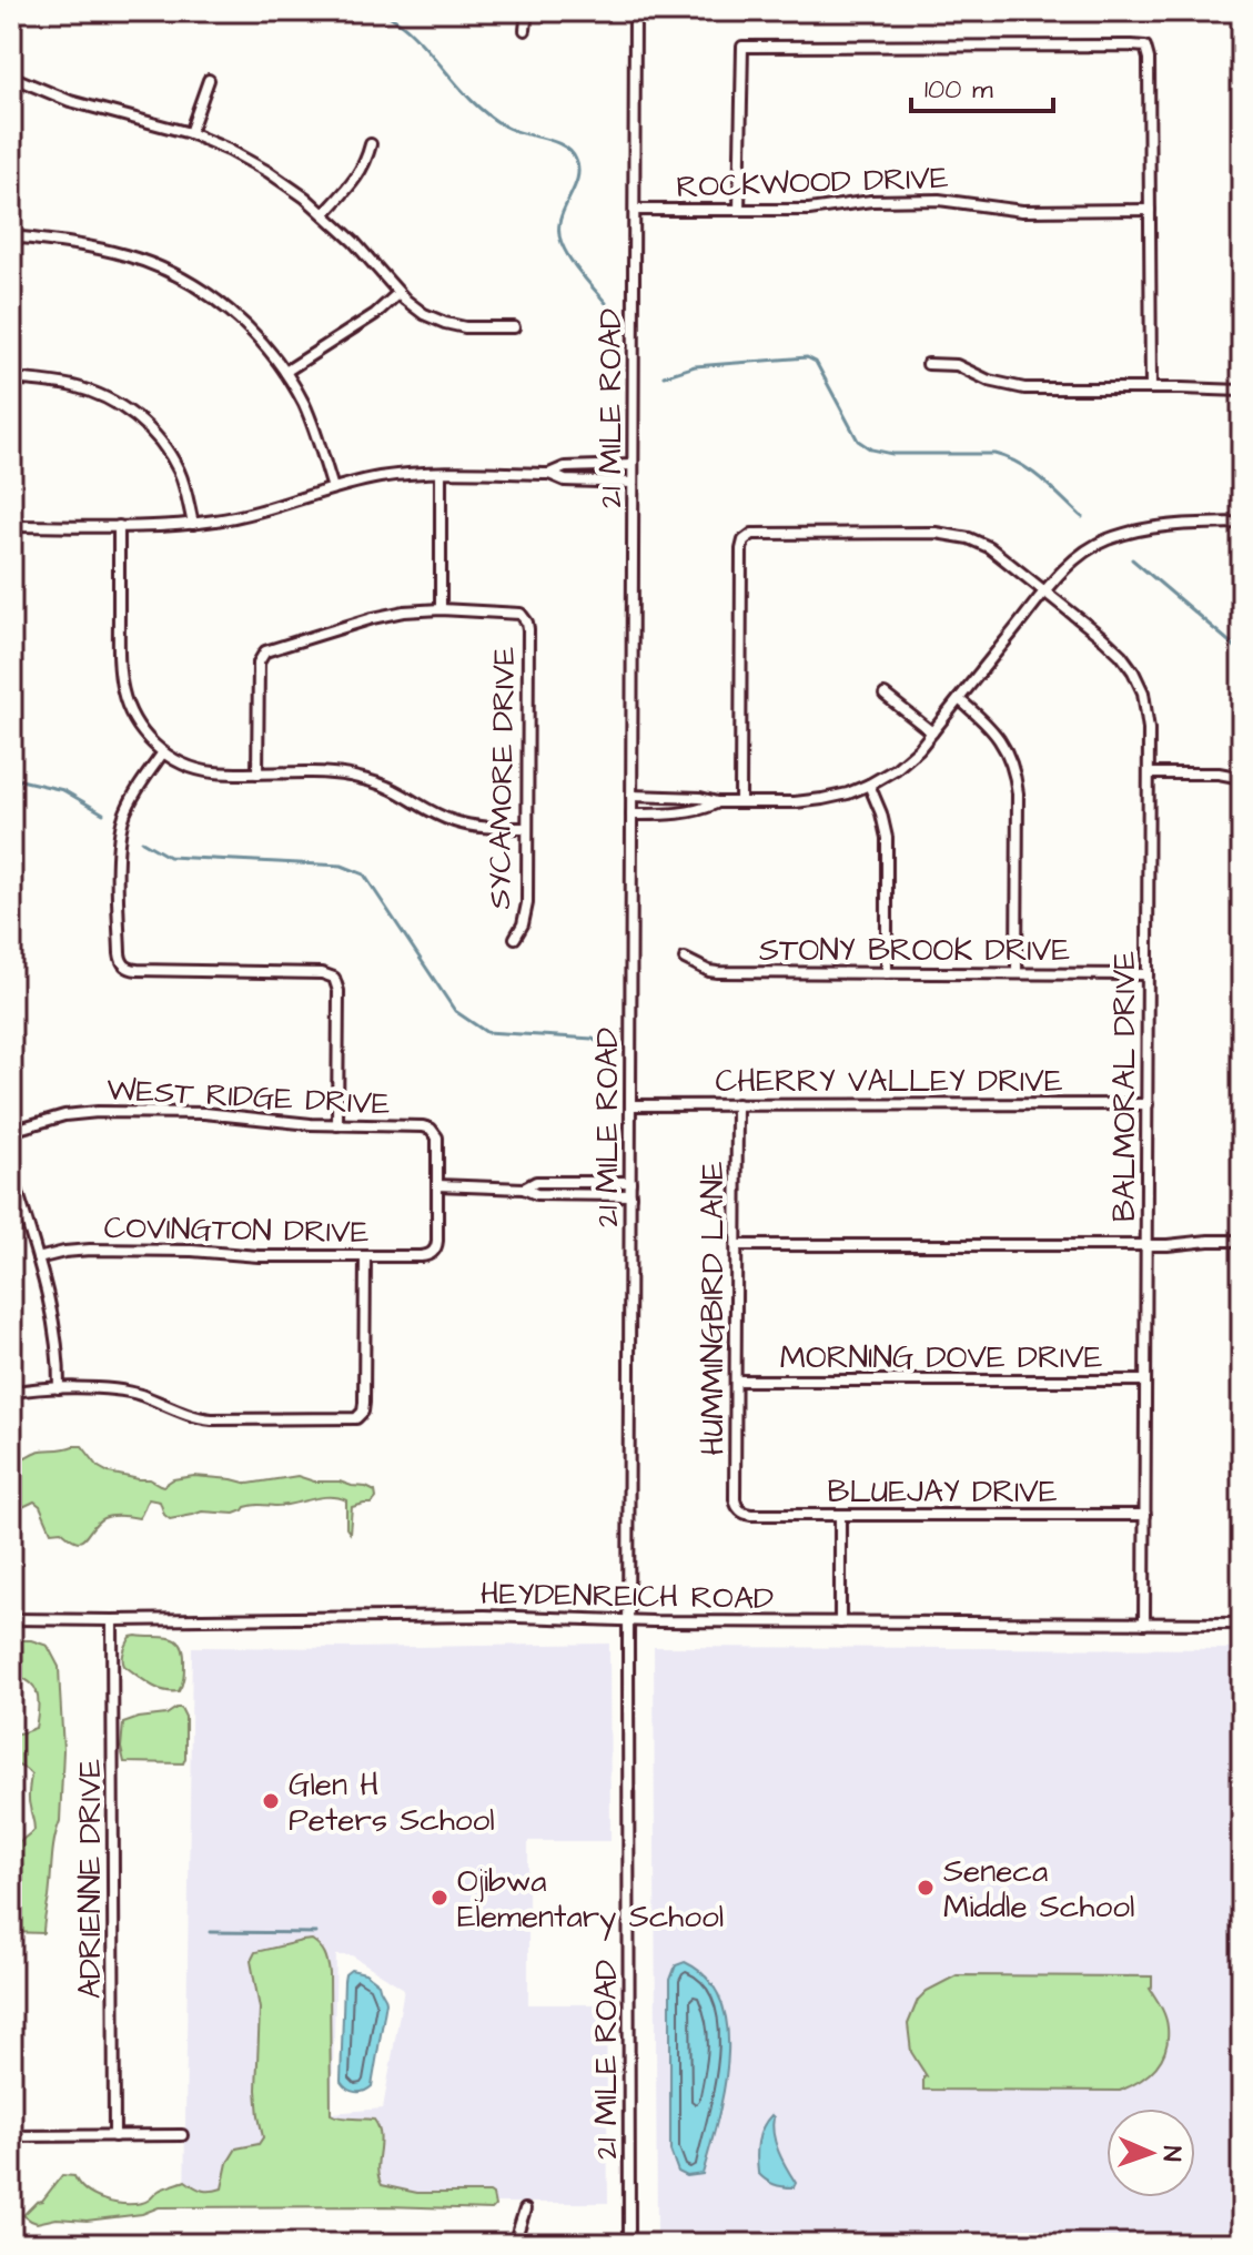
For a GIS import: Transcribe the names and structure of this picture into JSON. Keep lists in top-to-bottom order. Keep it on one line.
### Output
{"streets":{"street":["ROCKWOOD DRIVE","21 MILE ROAD","SYCAMORE DRIVE","STONY BROOK DRIVE","CHERRY VALLEY DRIVE","BALMORAL DRIVE","WEST RIDGE DRIVE","COVINGTON DRIVE","HUMMINGBIRD LANE","MORNING DOVE DRIVE","BLUEJAY DRIVE","HEYDENREICH ROAD","ADRIENNE DRIVE"]},"crossings":[["ROCKWOOD DRIVE","21 MILE ROAD"],["21 MILE ROAD","CHERRY VALLEY DRIVE"],["21 MILE ROAD","HEYDENREICH ROAD"],["STONY BROOK DRIVE","BALMORAL DRIVE"],["CHERRY VALLEY DRIVE","BALMORAL DRIVE"],["CHERRY VALLEY DRIVE","HUMMINGBIRD LANE"],["BALMORAL DRIVE","MORNING DOVE DRIVE"],["BALMORAL DRIVE","BLUEJAY DRIVE"],["BALMORAL DRIVE","HEYDENREICH ROAD"],["WEST RIDGE DRIVE","COVINGTON DRIVE"],["HUMMINGBIRD LANE","MORNING DOVE DRIVE"],["HUMMINGBIRD LANE","BLUEJAY DRIVE"],["HEYDENREICH ROAD","ADRIENNE DRIVE"]],"places":["Glen H Peters School","Seneca Middle School","Ojibwa Elementary School"],"scale_bar":"100 m","north":"right"}
